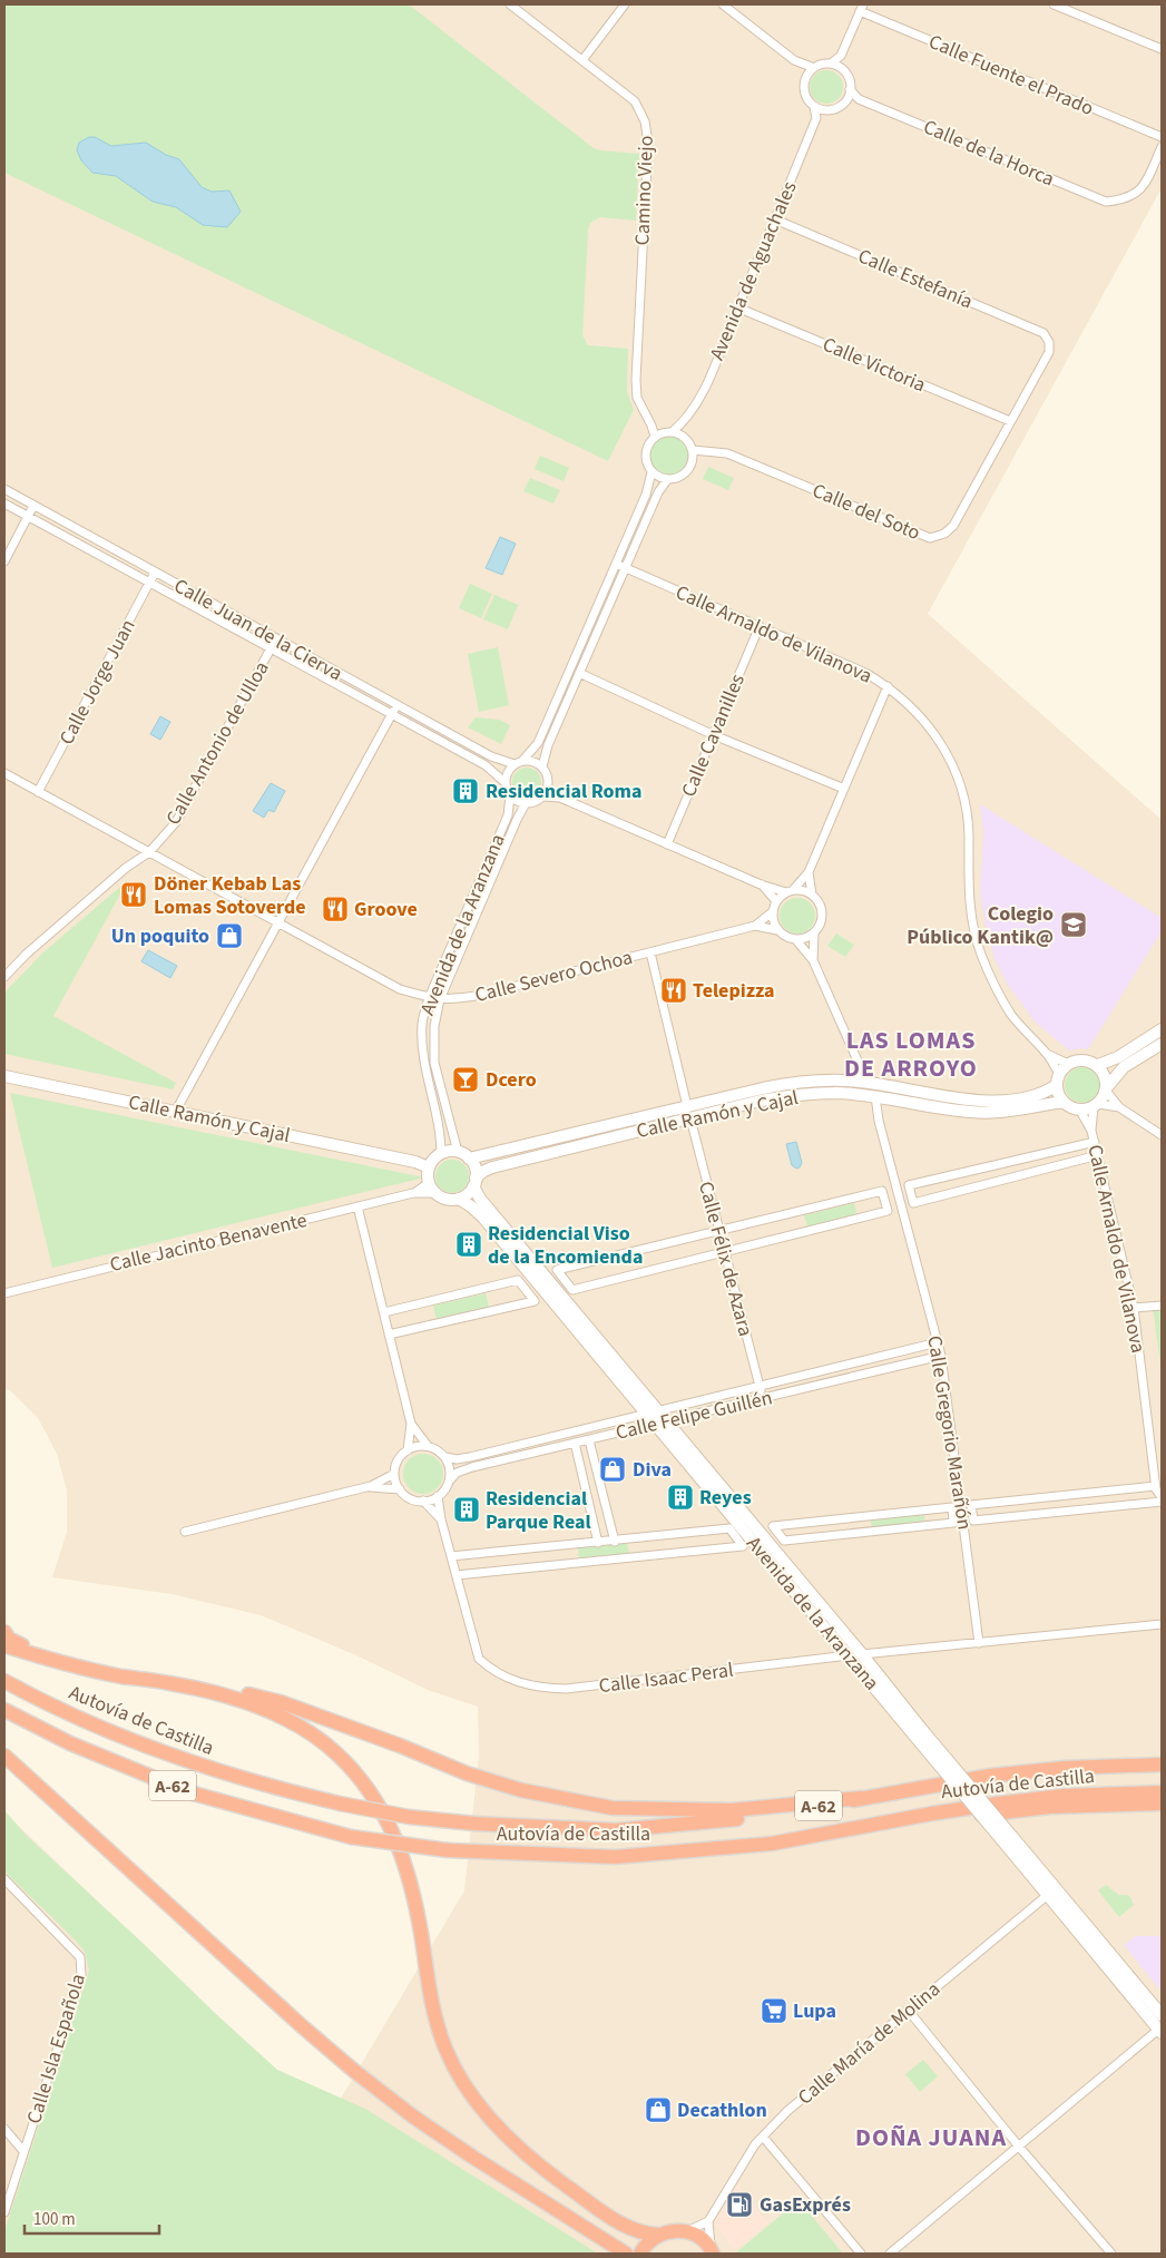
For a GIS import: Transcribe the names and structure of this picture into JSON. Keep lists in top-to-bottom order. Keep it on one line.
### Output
{"streets":{"highway":["Autovía de Castilla","A-62"],"street":["Calle Fuente el Prado","Calle de la Horca","Camino Viejo","Avenida de Aguachales","Calle Estefanía","Calle Victoria","Calle del Soto","Calle Juan de la Cierva","Calle Arnaldo de Vilanova","Calle Jorge Juan","Calle Cavanilles","Calle Antonio de Ulloa","Avenida de la Aranzana","Calle Severo Ochoa","Calle Ramón y Cajal","Calle Jacinto Benavente","Calle Félix de Azara","Calle Felipe Guillén","Calle Gregorio Marañón","Calle Isaac Peral","Calle María de Molina","Calle Isla Española"]},"crossings":[["Calle de la Horca","Avenida de Aguachales"],["Camino Viejo","Avenida de Aguachales"],["Camino Viejo","Calle del Soto"],["Avenida de Aguachales","Calle Estefanía"],["Avenida de Aguachales","Calle Victoria"],["Avenida de Aguachales","Calle del Soto"],["Calle Estefanía","Calle del Soto"],["Calle Victoria","Calle del Soto"],["Calle Juan de la Cierva","Calle Jorge Juan"],["Calle Juan de la Cierva","Calle Antonio de Ulloa"],["Calle Juan de la Cierva","Avenida de la Aranzana"],["Calle Arnaldo de Vilanova","Calle Cavanilles"],["Calle Arnaldo de Vilanova","Calle Ramón y Cajal"],["Calle Jorge Juan","Calle Severo Ochoa"],["Calle Antonio de Ulloa","Calle Severo Ochoa"],["Avenida de la Aranzana","Calle Severo Ochoa"],["Avenida de la Aranzana","Calle Ramón y Cajal"],["Avenida de la Aranzana","Calle Jacinto Benavente"],["Avenida de la Aranzana","Calle Felipe Guillén"],["Avenida de la Aranzana","Calle Isaac Peral"],["Avenida de la Aranzana","Calle María de Molina"],["Calle Ramón y Cajal","Calle Jacinto Benavente"],["Calle Ramón y Cajal","Calle Félix de Azara"],["Calle Ramón y Cajal","Calle Gregorio Marañón"],["Calle Félix de Azara","Calle Felipe Guillén"],["Calle Felipe Guillén","Calle Gregorio Marañón"]],"districts":["LAS LOMAS DE ARROYO","DOÑA JUANA"],"places":{"building":["Residencial Roma","Residencial Viso de la Encomienda","Reyes","Residencial Parque Real"],"restaurant":["Döner Kebab Las Lomas Sotoverde","Groove","Telepizza"],"school or university":["Colegio Público Kantik@"],"shop":["Un poquito","Diva","Decathlon"],"bar":["Dcero"],"supermarket":["Lupa"],"fuel station":["GasExprés"]},"scale_bar":"100 m"}
